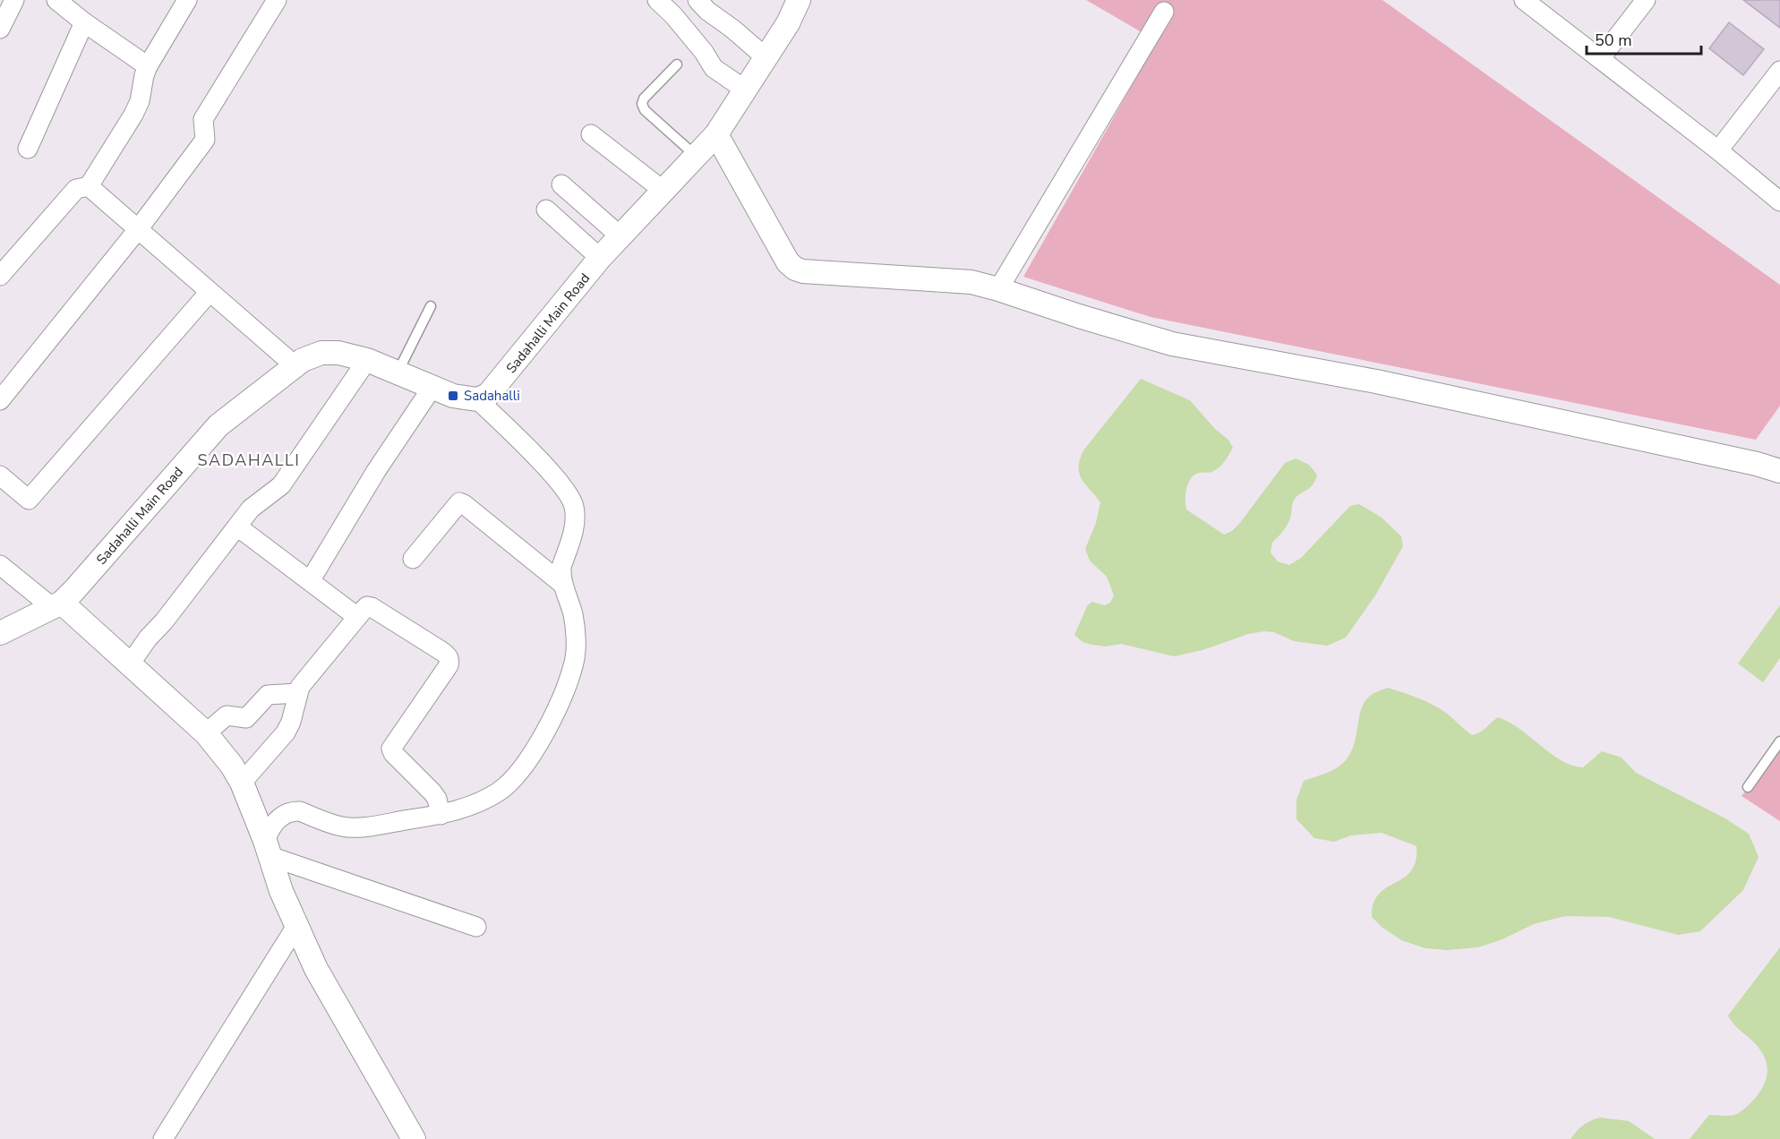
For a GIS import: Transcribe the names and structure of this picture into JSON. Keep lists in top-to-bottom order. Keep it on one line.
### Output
{"streets":{"street":["Sadahalli Main Road"]},"districts":["SADAHALLI"],"places":{"transit":["Sadahalli"]},"scale_bar":"50 m"}
